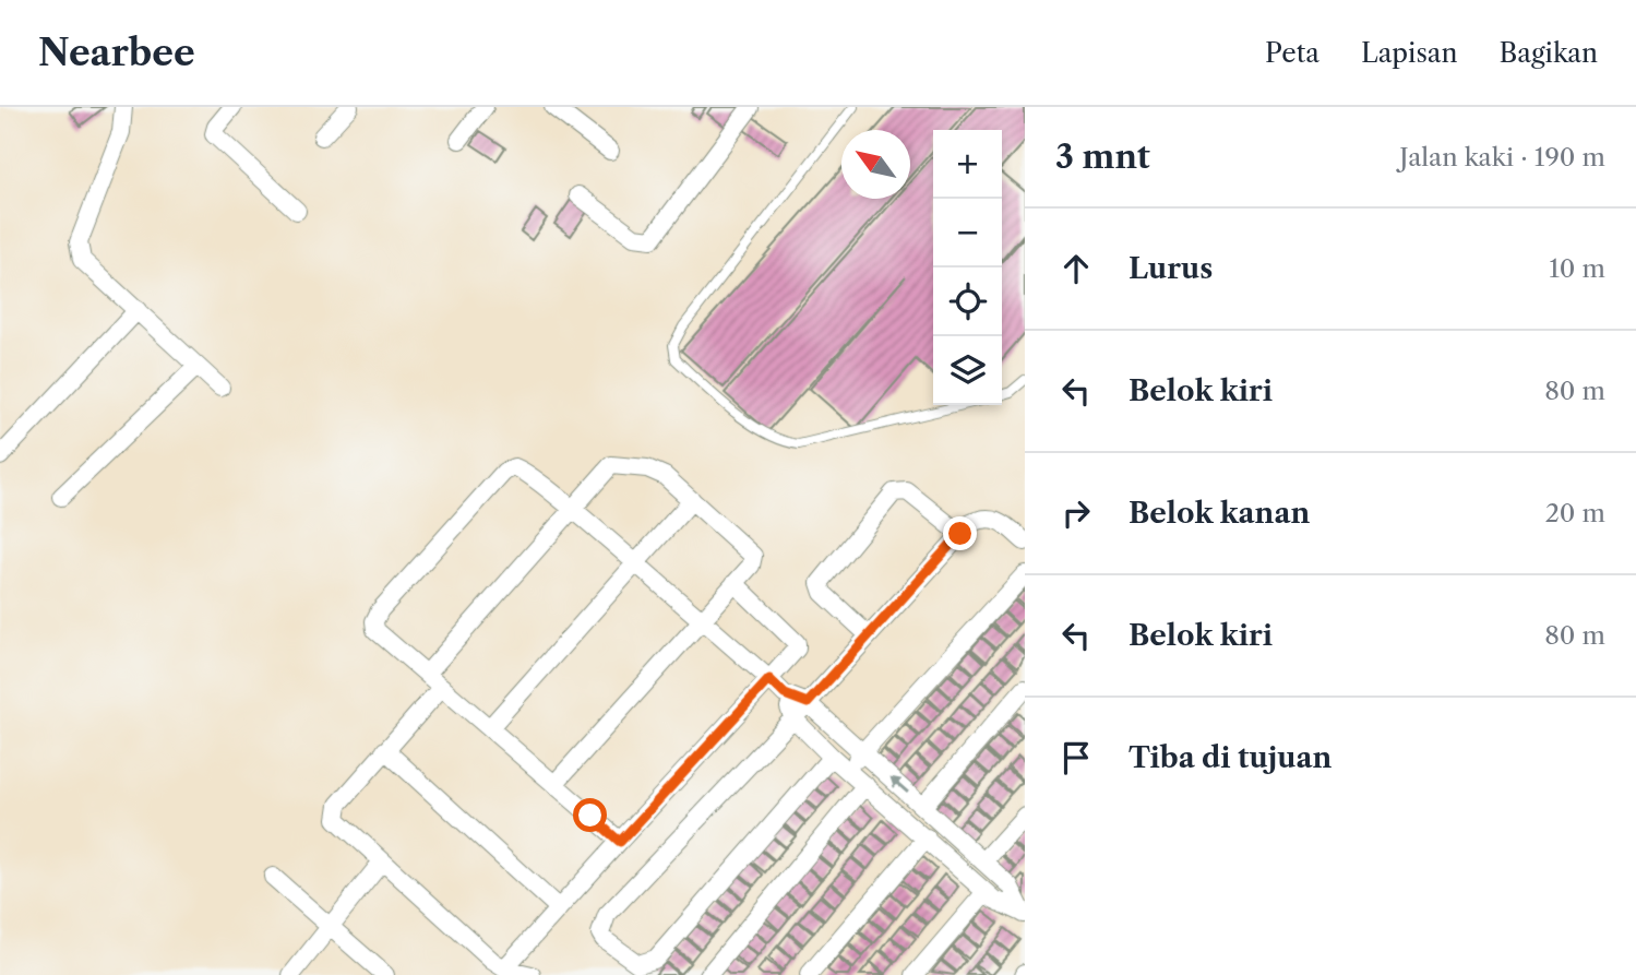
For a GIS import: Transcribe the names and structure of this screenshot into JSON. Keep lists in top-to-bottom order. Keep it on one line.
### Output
{"north":"top left","page":{"header":"Nearbee","nav":["Peta","Lapisan","Bagikan"],"heading":["3 mnt","Jalan kaki · 190 m"],"map_buttons":["+","−"],"list":[["Lurus","10 m"],["Belok kiri","80 m"],["Belok kanan","20 m"],["Belok kiri","80 m"],"Tiba di tujuan"]}}
